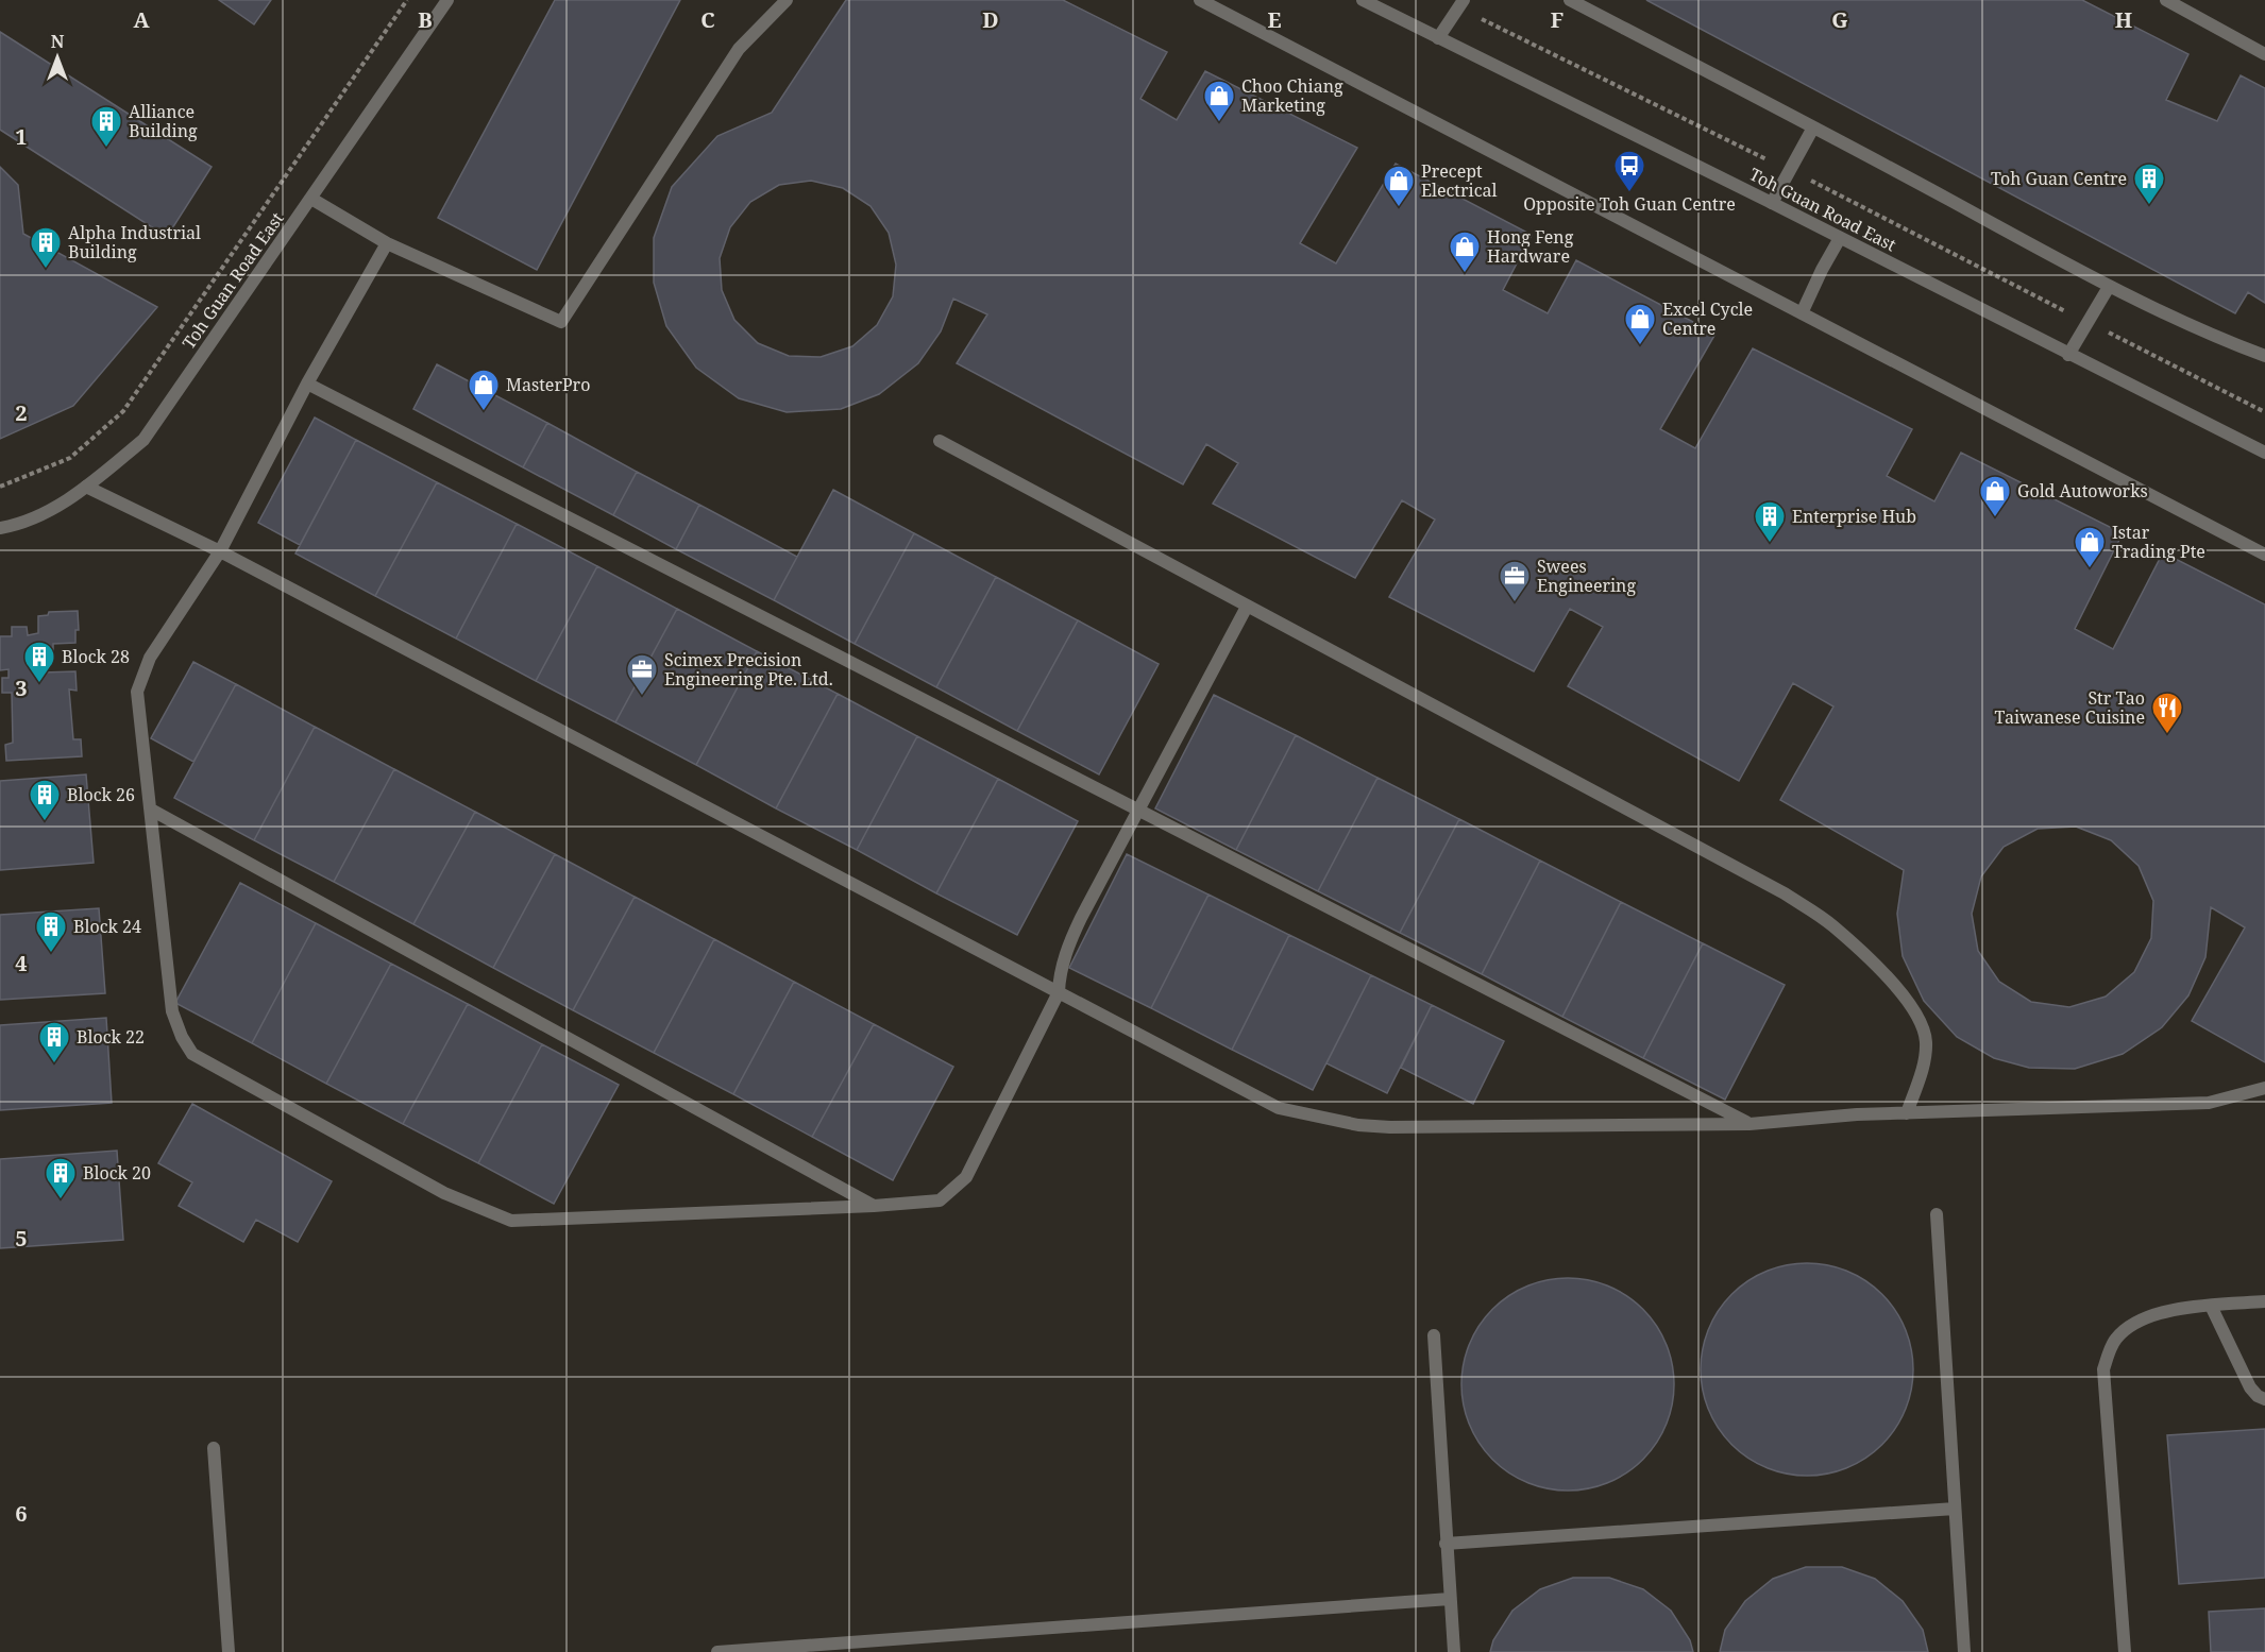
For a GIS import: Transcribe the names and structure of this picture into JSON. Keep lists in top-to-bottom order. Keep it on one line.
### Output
{"streets":{"street":["Toh Guan Road East"]},"places":{"shop":["Choo Chiang Marketing","Precept Electrical","Hong Feng Hardware","Excel Cycle Centre","MasterPro","Gold Autoworks","Istar Trading Pte"],"building":["Alliance Building","Toh Guan Centre","Alpha Industrial Building","Enterprise Hub","Block 28","Block 26","Block 24","Block 22","Block 20"],"bus stop":["Opposite Toh Guan Centre"],"office":["Swees Engineering","Scimex Precision Engineering Pte. Ltd."],"restaurant":["Str Tao Taiwanese Cuisine"]},"north":"top","grid":{"columns":["A","B","C","D","E","F","G","H"],"rows":["1","2","3","4","5","6"]}}
